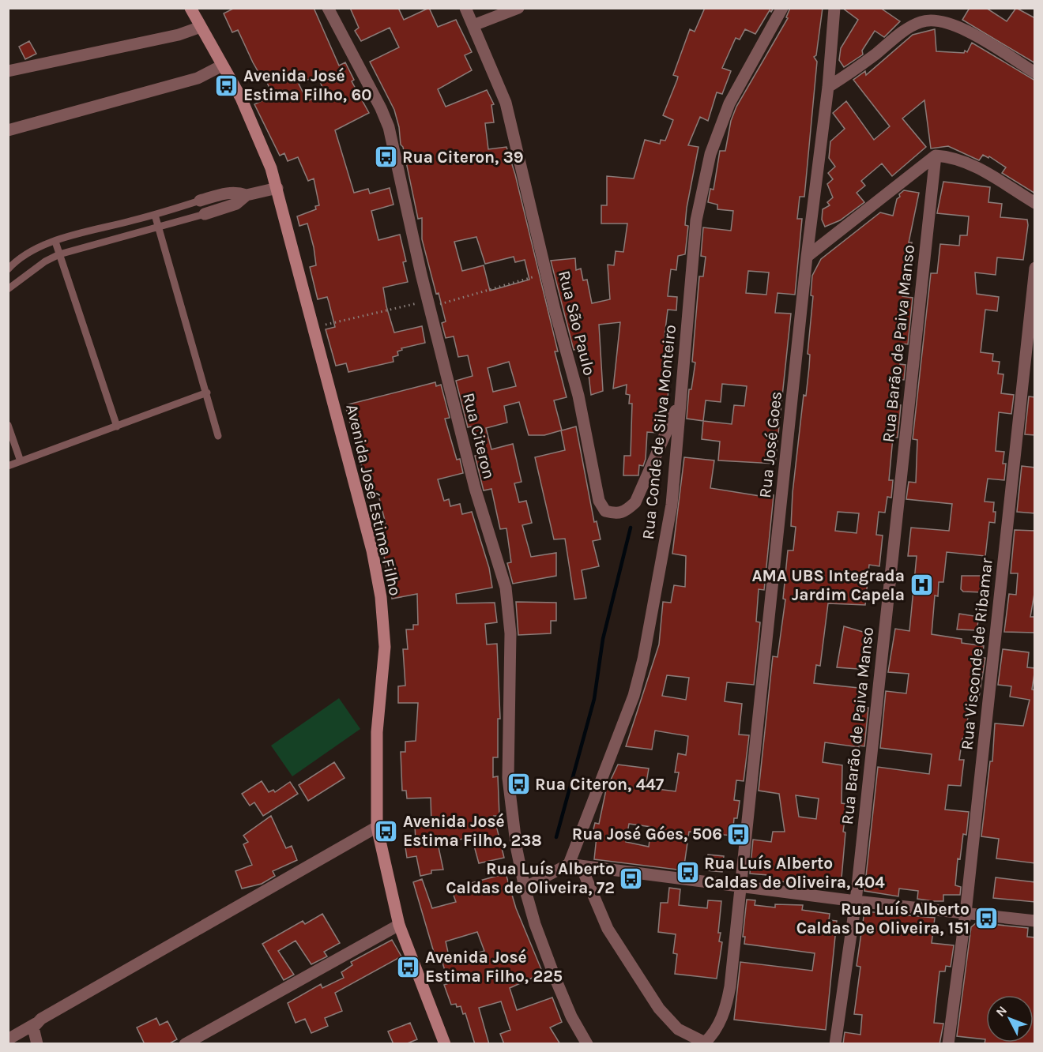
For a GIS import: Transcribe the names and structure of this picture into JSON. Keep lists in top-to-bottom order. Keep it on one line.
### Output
{"streets":{"street":["Rua São Paulo","Rua Barão de Paiva Manso","Rua Conde de Silva Monteiro","Rua Citeron","Rua José Goes","Avenida José Estima Filho","Rua Visconde de Ribamar"]},"crossings":[["Rua São Paulo","Rua Conde de Silva Monteiro"]],"places":{"bus stop":["Avenida José Estima Filho, 60","Rua Citeron, 39","Rua Citeron, 447","Avenida José Estima Filho, 238","Rua José Góes, 506","Rua Luís Alberto Caldas de Oliveira, 404","Rua Luís Alberto Caldas de Oliveira, 72","Rua Luís Alberto Caldas De Oliveira, 151","Avenida José Estima Filho, 225"],"hospital":["AMA UBS Integrada Jardim Capela"]},"north":"top left"}
